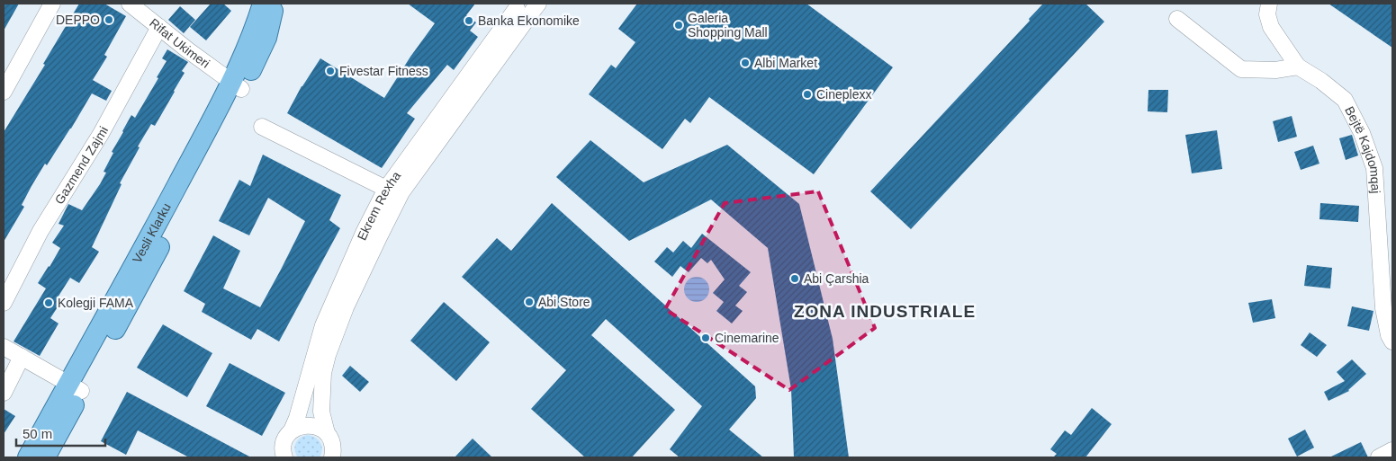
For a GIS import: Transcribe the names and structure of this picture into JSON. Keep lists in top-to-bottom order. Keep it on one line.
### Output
{"streets":{"main road":["Vesli Klarku"],"street":["Rifat Ukimeri","Bejtë Kajdomqaj","Gazmend Zajmi","Ekrem Rexha"]},"crossings":[["Rifat Ukimeri","Gazmend Zajmi"],["Rifat Ukimeri","Vesli Klarku"]],"districts":["ZONA INDUSTRIALE"],"places":["DEPPO","Banka Ekonomike","Galeria Shopping Mall","Albi Market","Fivestar Fitness","Cineplexx","Abi Çarshia","Abi Store","Kolegji FAMA","Cinemarine"],"scale_bar":"50 m"}
